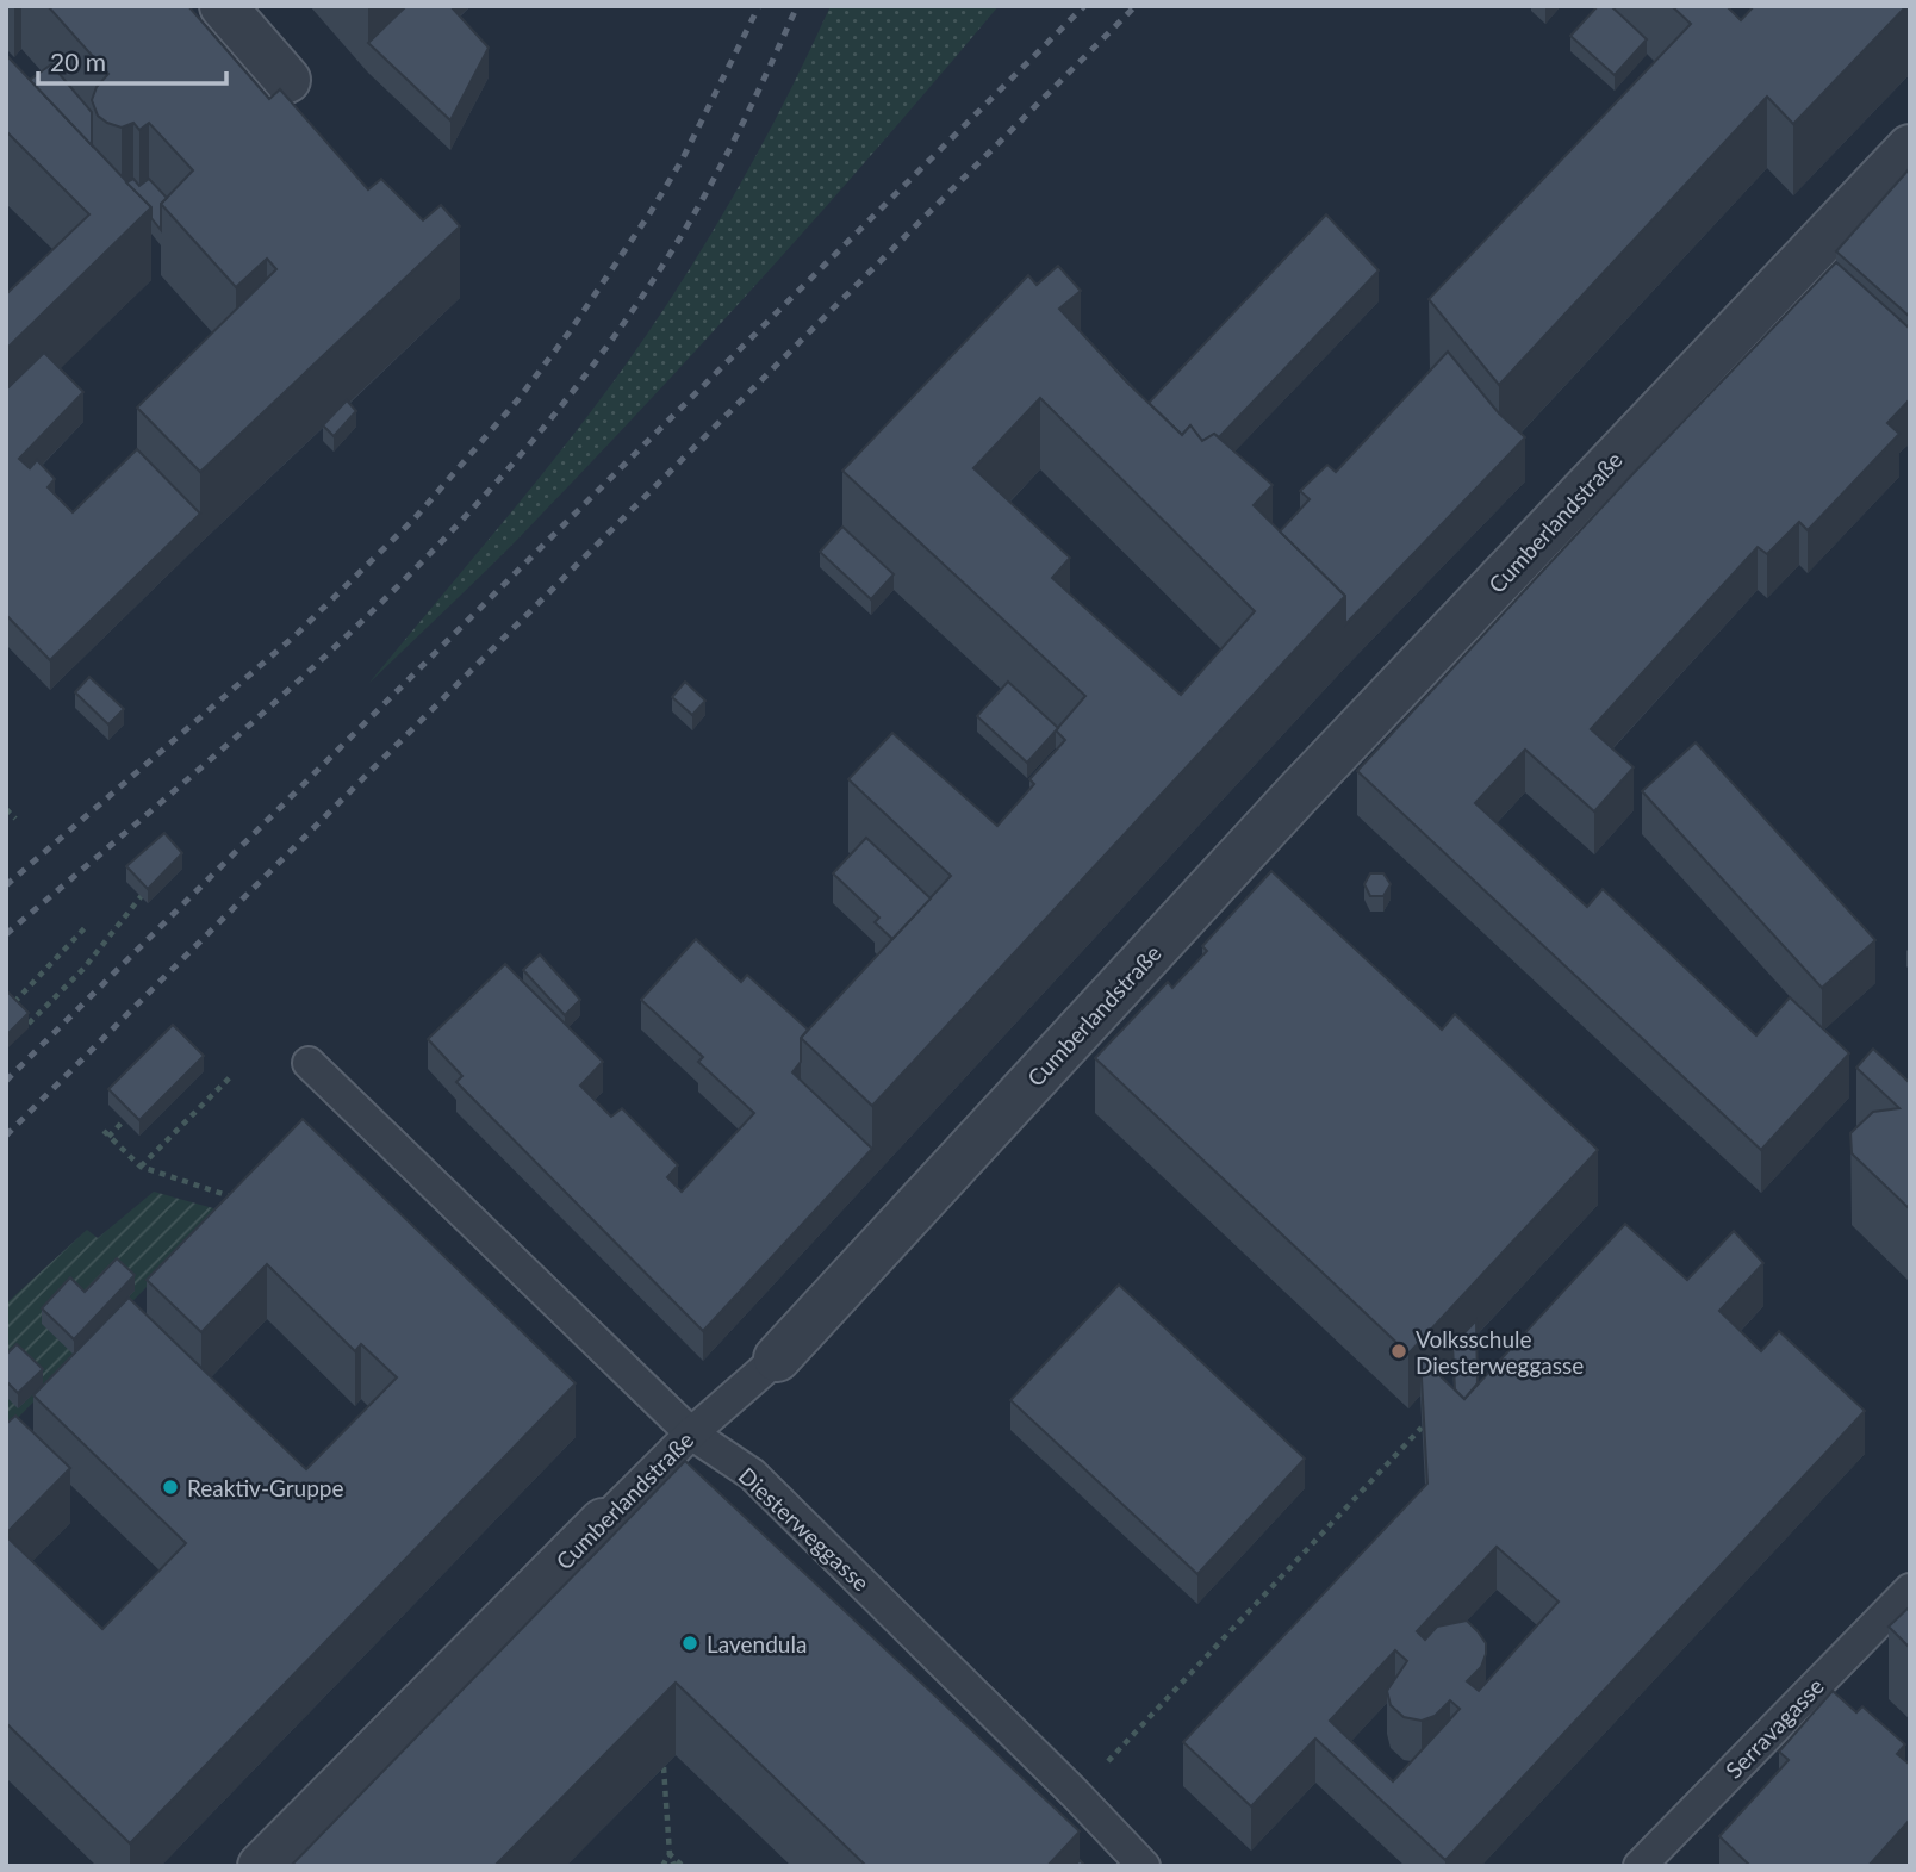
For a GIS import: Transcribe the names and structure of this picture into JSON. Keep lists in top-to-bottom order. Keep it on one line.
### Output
{"streets":{"street":["Cumberlandstraße"],"lane":["Diesterweggasse","Serravagasse"]},"crossings":[["Cumberlandstraße","Diesterweggasse"]],"places":["Volksschule Diesterweggasse","Reaktiv-Gruppe","Lavendula"],"scale_bar":"20 m"}
